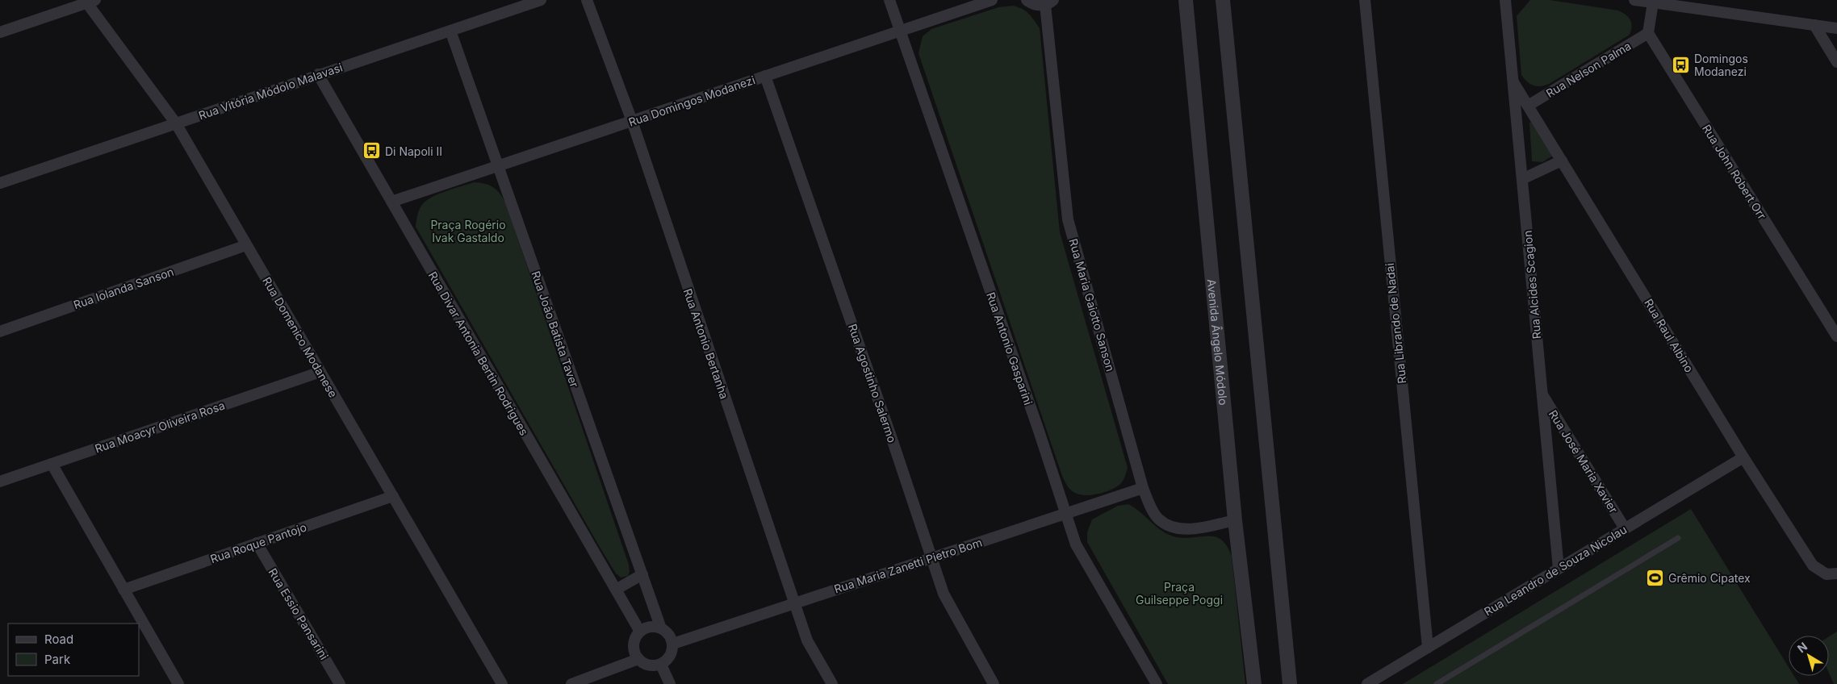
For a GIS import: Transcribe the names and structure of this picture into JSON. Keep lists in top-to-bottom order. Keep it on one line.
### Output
{"streets":{"street":["Rua Nelson Palma","Rua Vitória Módolo Malavasi","Rua Domingos Modanezi","Rua John Robert Orr","Rua Alcides Scagion","Rua Iolanda Sanson","Rua Maria Gaiotto Sanson","Rua Librando de Nadai","Rua João Batista Taver","Rua Raul Albino","Rua Domenico Modanese","Avenida Ângelo Módolo","Rua Antonio Bertanha","Rua Antonio Gasparini","Rua Divar Antonia Bertin Rodrigues","Rua Agostinho Salermo","Rua Moacyr Oliveira Rosa","Rua José Maria Xavier","Rua Roque Pantojo","Rua Maria Zanetti Pietro Bom","Rua Leandro de Souza Nicolau","Rua Essio Pansarini"]},"crossings":[["Rua Nelson Palma","Rua John Robert Orr"],["Rua Nelson Palma","Rua Raul Albino"],["Rua Vitória Módolo Malavasi","Rua João Batista Taver"],["Rua Vitória Módolo Malavasi","Rua Domenico Modanese"],["Rua Vitória Módolo Malavasi","Rua Divar Antonia Bertin Rodrigues"],["Rua Domingos Modanezi","Rua João Batista Taver"],["Rua Domingos Modanezi","Rua Antonio Bertanha"],["Rua Domingos Modanezi","Rua Antonio Gasparini"],["Rua Domingos Modanezi","Rua Divar Antonia Bertin Rodrigues"],["Rua Domingos Modanezi","Rua Agostinho Salermo"],["Rua Alcides Scagion","Rua Raul Albino"],["Rua Alcides Scagion","Rua José Maria Xavier"],["Rua Alcides Scagion","Rua Leandro de Souza Nicolau"],["Rua Iolanda Sanson","Rua Domenico Modanese"],["Rua Maria Gaiotto Sanson","Avenida Ângelo Módolo"],["Rua Maria Gaiotto Sanson","Rua Maria Zanetti Pietro Bom"],["Rua Librando de Nadai","Rua Leandro de Souza Nicolau"],["Rua João Batista Taver","Rua Divar Antonia Bertin Rodrigues"],["Rua João Batista Taver","Rua Maria Zanetti Pietro Bom"],["Rua Raul Albino","Rua Leandro de Souza Nicolau"],["Rua Domenico Modanese","Rua Moacyr Oliveira Rosa"],["Rua Domenico Modanese","Rua Roque Pantojo"],["Rua Antonio Bertanha","Rua Maria Zanetti Pietro Bom"],["Rua Antonio Gasparini","Rua Maria Zanetti Pietro Bom"],["Rua Divar Antonia Bertin Rodrigues","Rua Maria Zanetti Pietro Bom"],["Rua Agostinho Salermo","Rua Maria Zanetti Pietro Bom"],["Rua José Maria Xavier","Rua Leandro de Souza Nicolau"],["Rua Roque Pantojo","Rua Essio Pansarini"]],"parks":["Praça Rogério Ivak Gastaldo","Praça Guilseppe Poggi"],"places":{"bus stop":["Domingos Modanezi","Di Napoli II"],"sports":["Grêmio Cipatex"]},"legend":["Road","Park"],"north":"top left"}
